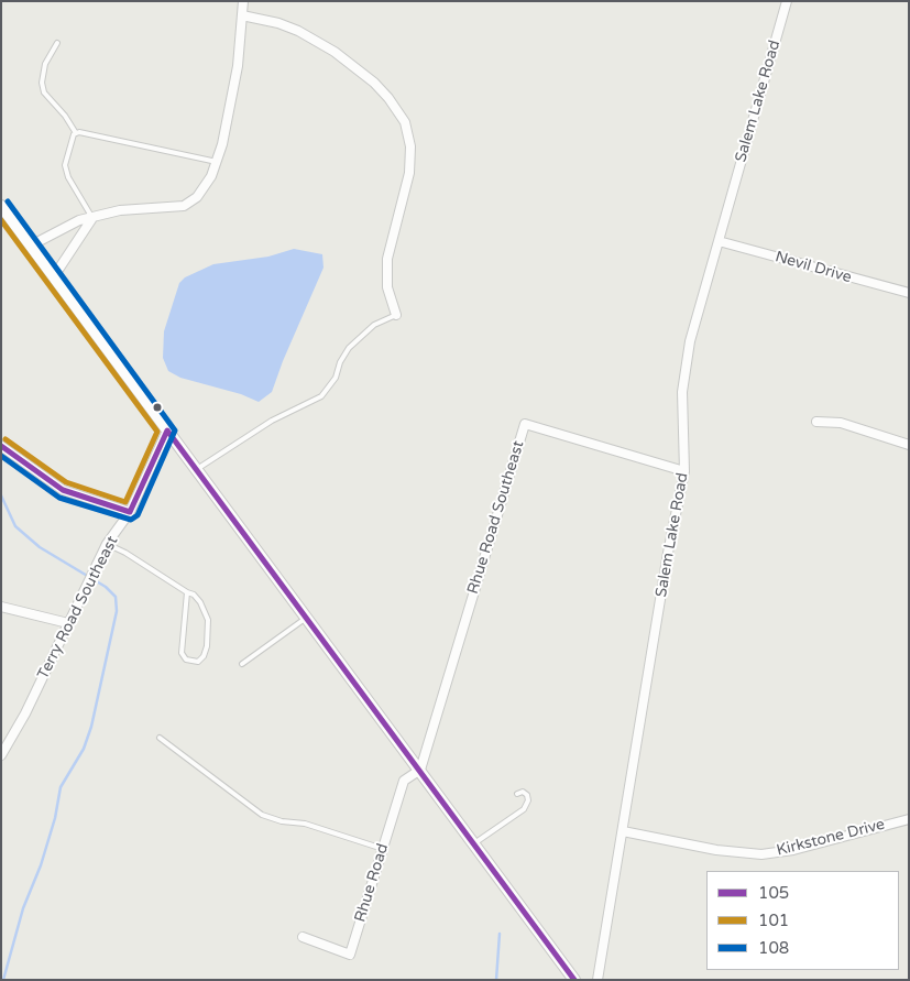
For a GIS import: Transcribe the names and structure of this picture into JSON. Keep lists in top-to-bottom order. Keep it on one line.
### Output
{"streets":{"street":["Salem Lake Road","Nevil Drive","Rhue Road Southeast","Terry Road Southeast","Kirkstone Drive","Rhue Road"]},"crossings":[["Salem Lake Road","Nevil Drive"],["Salem Lake Road","Rhue Road Southeast"],["Salem Lake Road","Kirkstone Drive"],["Rhue Road Southeast","Rhue Road"]],"lines":["transit line 108","transit line 101","transit line 105"],"legend":["105","101","108"]}
